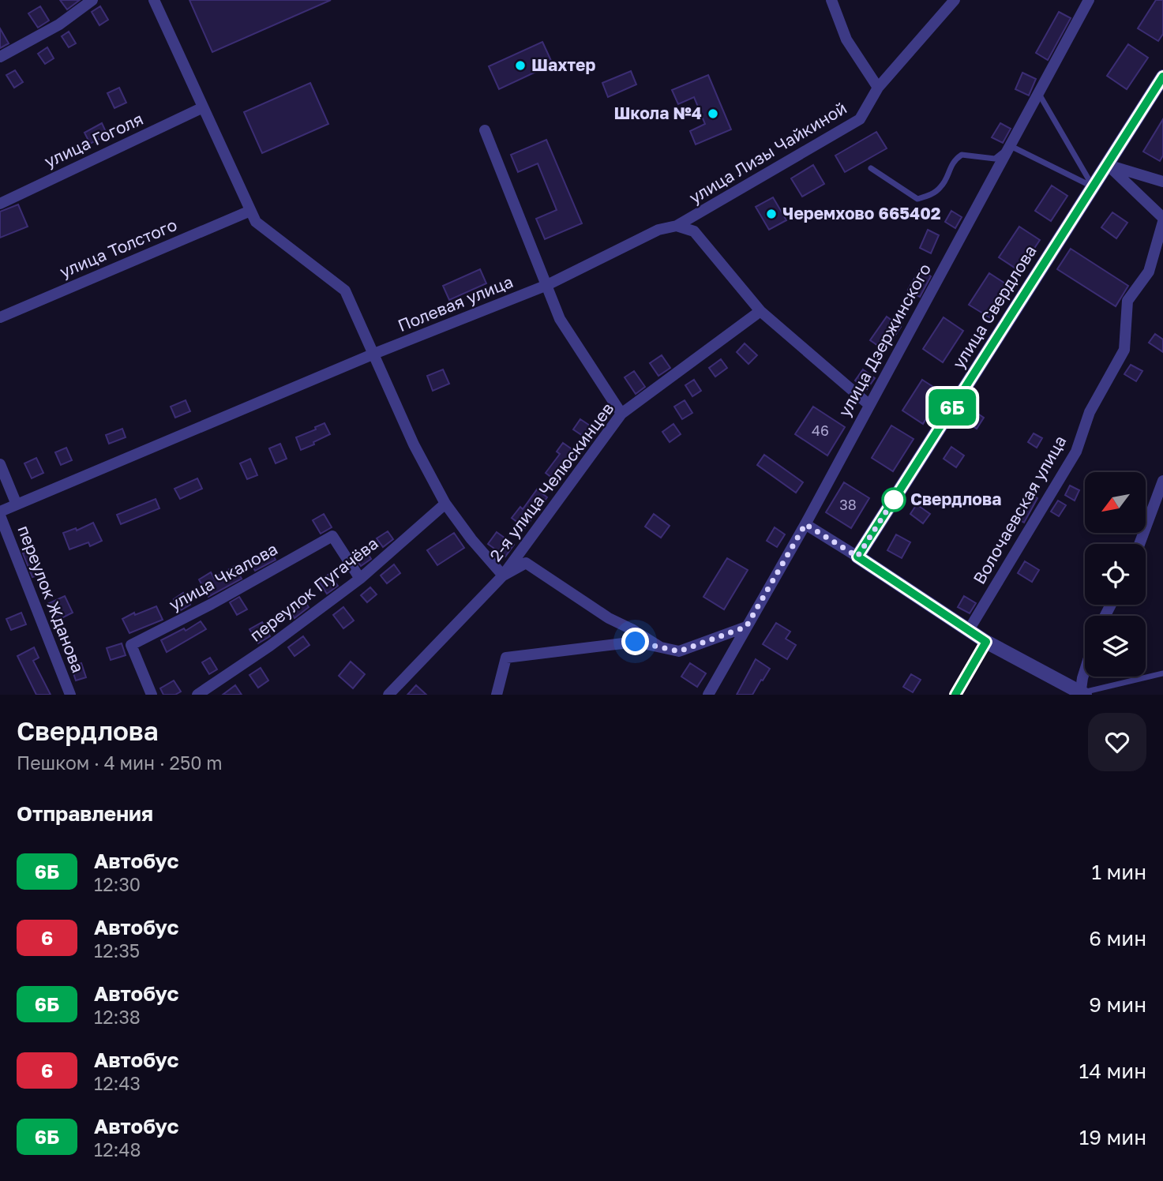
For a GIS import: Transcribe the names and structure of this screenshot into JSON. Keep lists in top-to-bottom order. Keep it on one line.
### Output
{"streets":{"street":["улица Гоголя","улица Лизы Чайкиной","улица Толстого","Полевая улица","улица Свердлова","улица Дзержинского","2-я улица Челюскинцев","Волочаевская улица","улица Чкалова","переулок Пугачёва","переулок Жданова"]},"crossings":[["улица Лизы Чайкиной","Полевая улица"],["улица Чкалова","переулок Пугачёва"]],"places":["Шахтер","Школа №4","Черемхово 665402","Свердлова"],"lines":["bus line 6Б"],"house_numbers":["46","38"],"north":"bottom left","page":{"on_map":"6Б","heading":[["Свердлова","Пешком · 4 мин · 250 m"],"Отправления"],"list":[{"mark":"6Б","name":"Автобус","note":"12:30","value":"1 мин"},{"mark":"6","name":"Автобус","note":"12:35","value":"6 мин"},{"mark":"6Б","name":"Автобус","note":"12:38","value":"9 мин"},{"mark":"6","name":"Автобус","note":"12:43","value":"14 мин"},{"mark":"6Б","name":"Автобус","note":"12:48","value":"19 мин"}]}}
